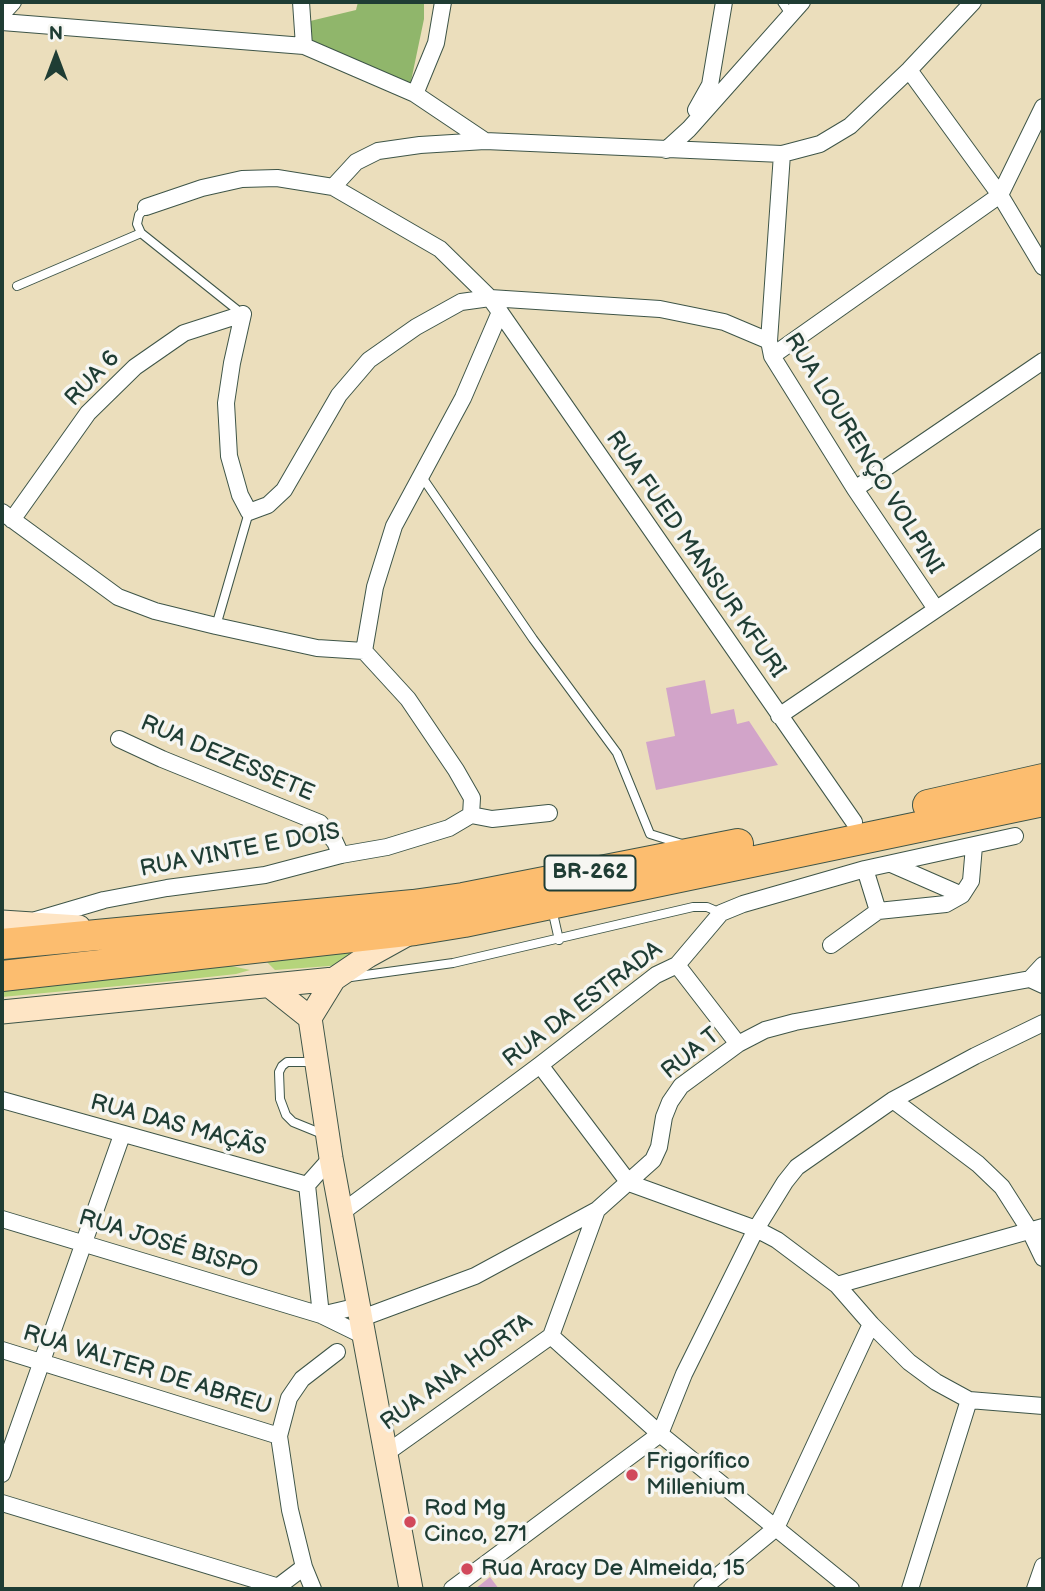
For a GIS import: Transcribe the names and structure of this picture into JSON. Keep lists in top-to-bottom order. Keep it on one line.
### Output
{"streets":{"highway":["BR-262"],"street":["RUA 6","RUA LOURENÇO VOLPINI","RUA FUED MANSUR KFURI","RUA DEZESSETE","RUA VINTE E DOIS","RUA DA ESTRADA","RUA T","RUA DAS MAÇÃS","RUA JOSÉ BISPO","RUA VALTER DE ABREU","RUA ANA HORTA"]},"crossings":[["RUA LOURENÇO VOLPINI","RUA FUED MANSUR KFURI"],["RUA FUED MANSUR KFURI","BR-262"],["RUA DEZESSETE","RUA VINTE E DOIS"],["RUA VINTE E DOIS","BR-262"],["RUA T","RUA JOSÉ BISPO"],["RUA T","RUA ANA HORTA"]],"places":["Frigorífico Millenium","Rod Mg Cinco, 271","Rua Aracy De Almeida, 15"],"north":"top"}
